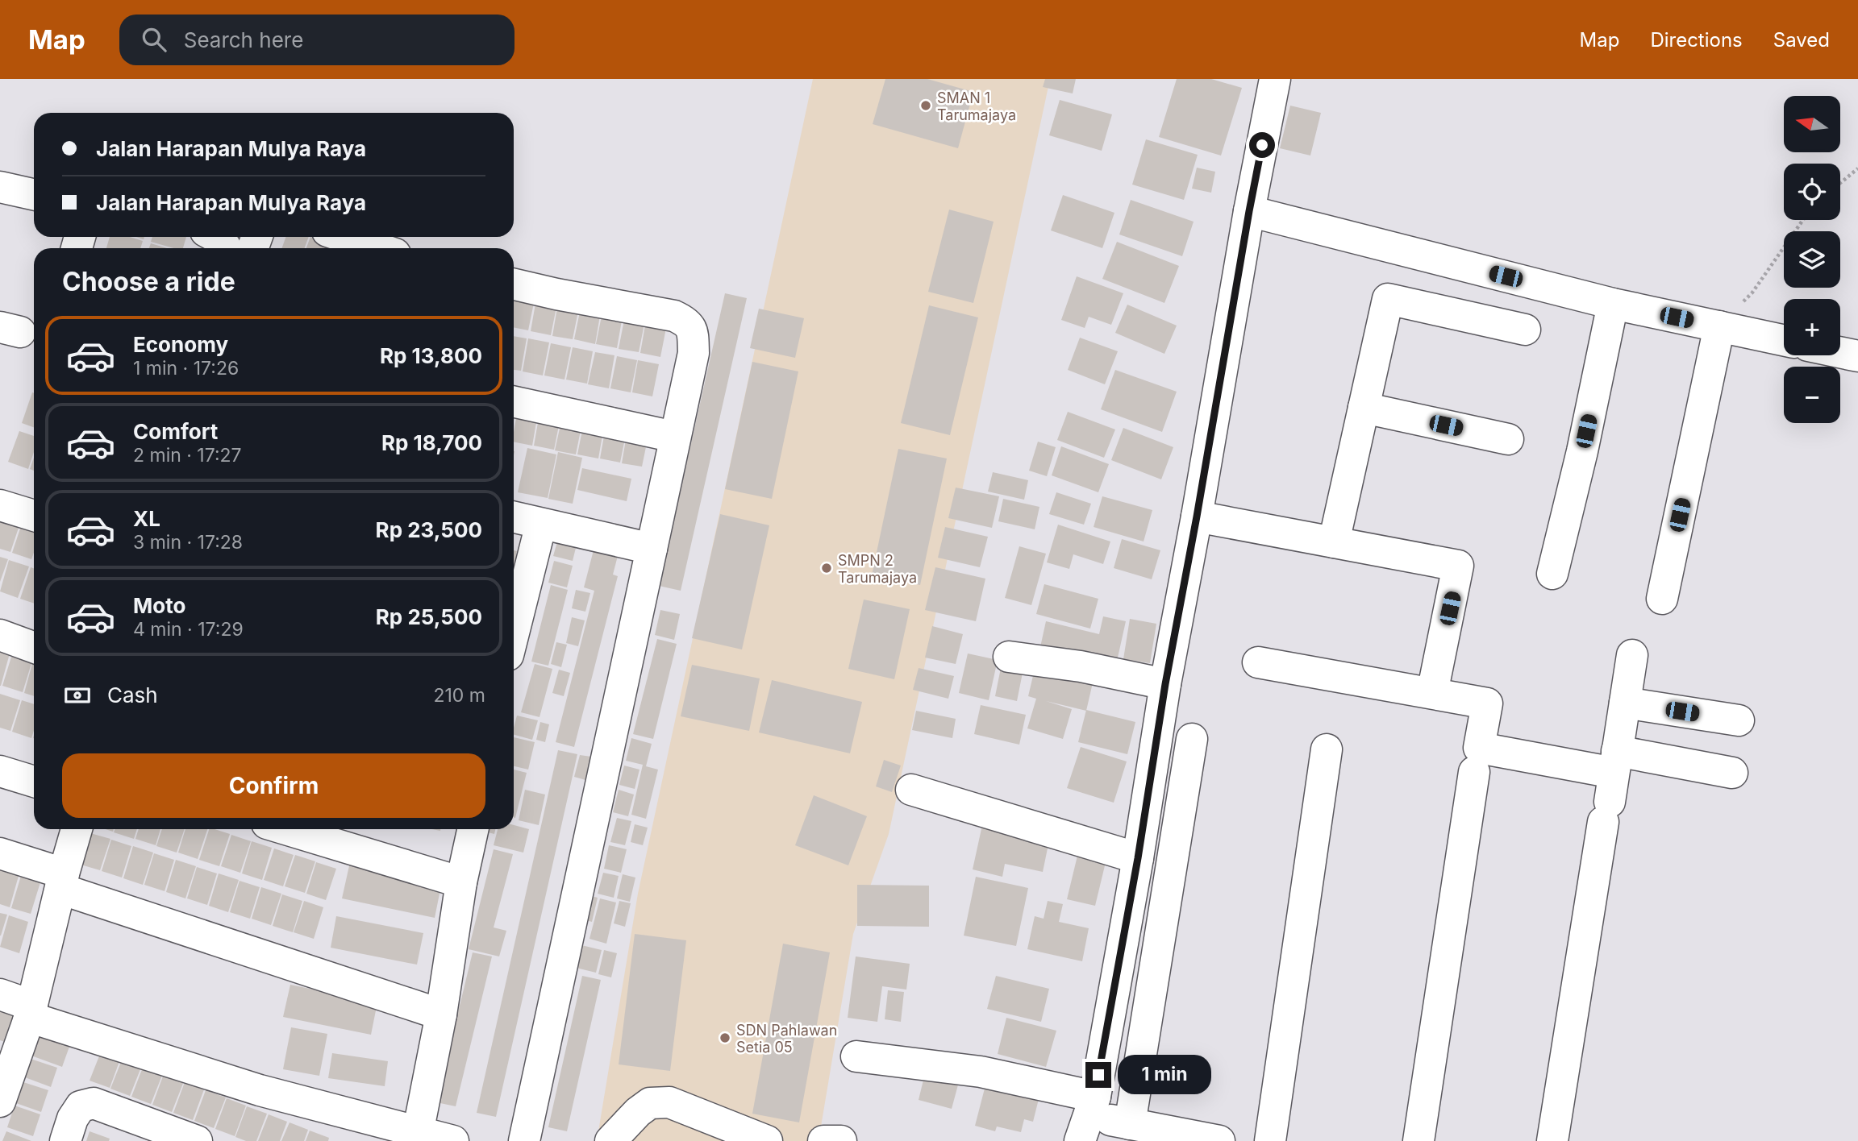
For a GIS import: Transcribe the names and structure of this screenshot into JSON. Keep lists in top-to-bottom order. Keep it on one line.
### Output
{"places":["SMAN 1 Tarumajaya","SMPN 2 Tarumajaya","SDN Pahlawan Setia 05"],"north":"left","page":{"header":"Map","search":"Search here","nav":["Map","Directions","Saved"],"map_buttons":["+","−"],"banner":["Jalan Harapan Mulya Raya","Jalan Harapan Mulya Raya"],"heading":"Choose a ride","list":[{"name":"Economy","note":"1 min · 17:26","value":"Rp 13,800"},{"name":"Comfort","note":"2 min · 17:27","value":"Rp 18,700"},{"name":"XL","note":"3 min · 17:28","value":"Rp 23,500"},{"name":"Moto","note":"4 min · 17:29","value":"Rp 25,500"}],"pay":["Cash","210 m"],"buttons":"Confirm","bubble":"1 min"}}
